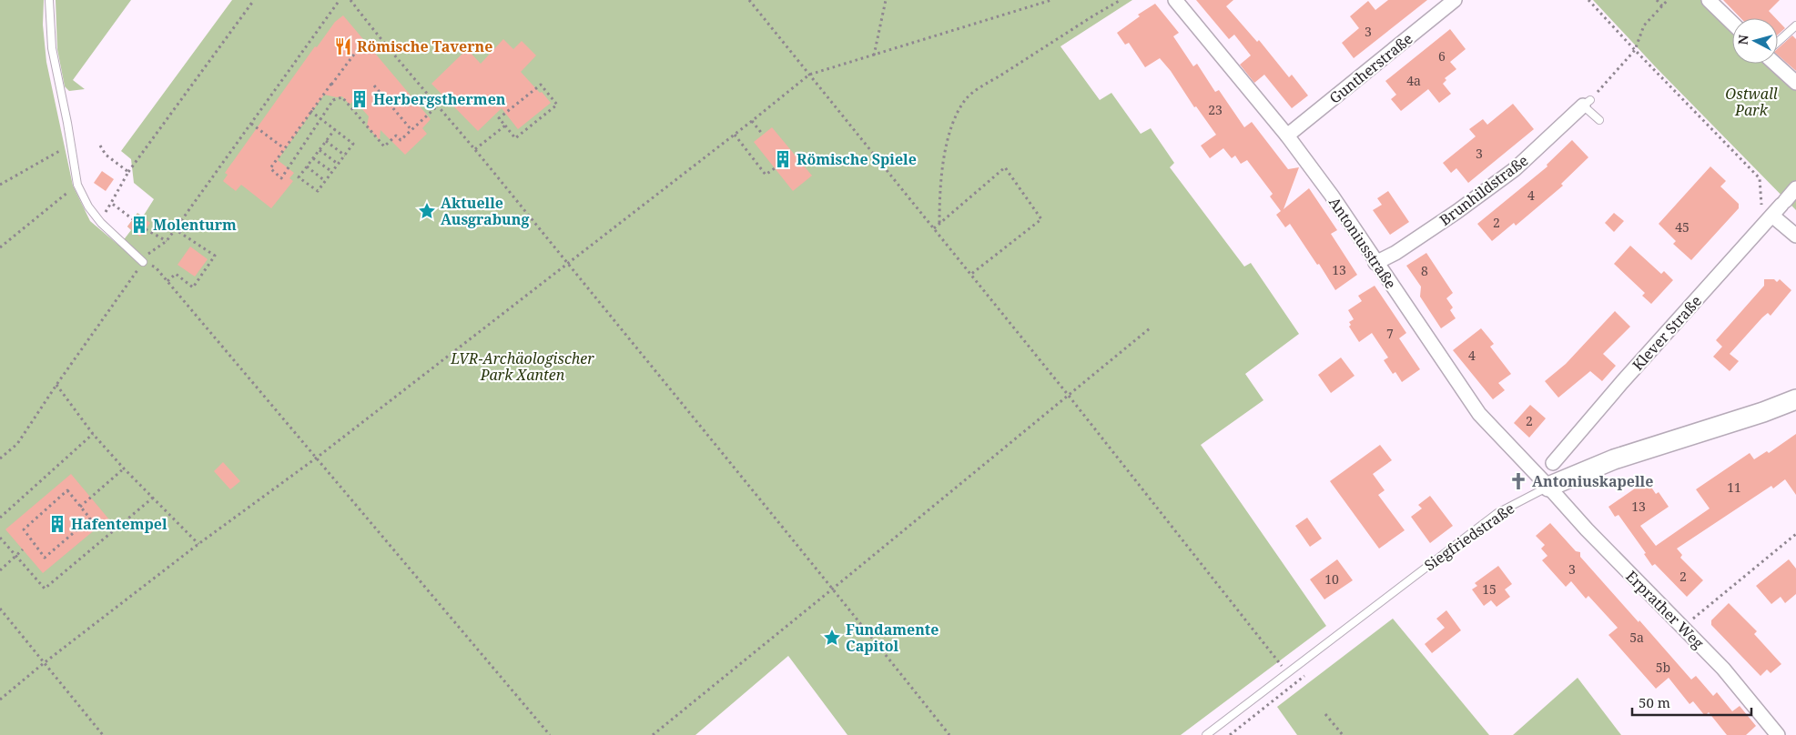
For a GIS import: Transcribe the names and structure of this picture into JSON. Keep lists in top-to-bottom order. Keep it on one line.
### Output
{"streets":{"street":["Guntherstraße","Brunhildstraße","Antoniusstraße","Klever Straße","Siegfriedstraße","Erprather Weg"]},"crossings":[["Guntherstraße","Antoniusstraße"],["Brunhildstraße","Antoniusstraße"],["Antoniusstraße","Siegfriedstraße"],["Antoniusstraße","Erprather Weg"],["Siegfriedstraße","Erprather Weg"]],"parks":["Ostwall Park","LVR-Archäologischer Park Xanten"],"places":{"restaurant":["Römische Taverne"],"building":["Herbergsthermen","Römische Spiele","Molenturm","Hafentempel"],"place":["Aktuelle Ausgrabung","Fundamente Capitol"],"church":["Antoniuskapelle"]},"house_numbers":["3","6","4a","23","3","4","2","45","13","8","7","4","2","11","13","3","2","10","15","5a","5b"],"scale_bar":"50 m","north":"left"}
